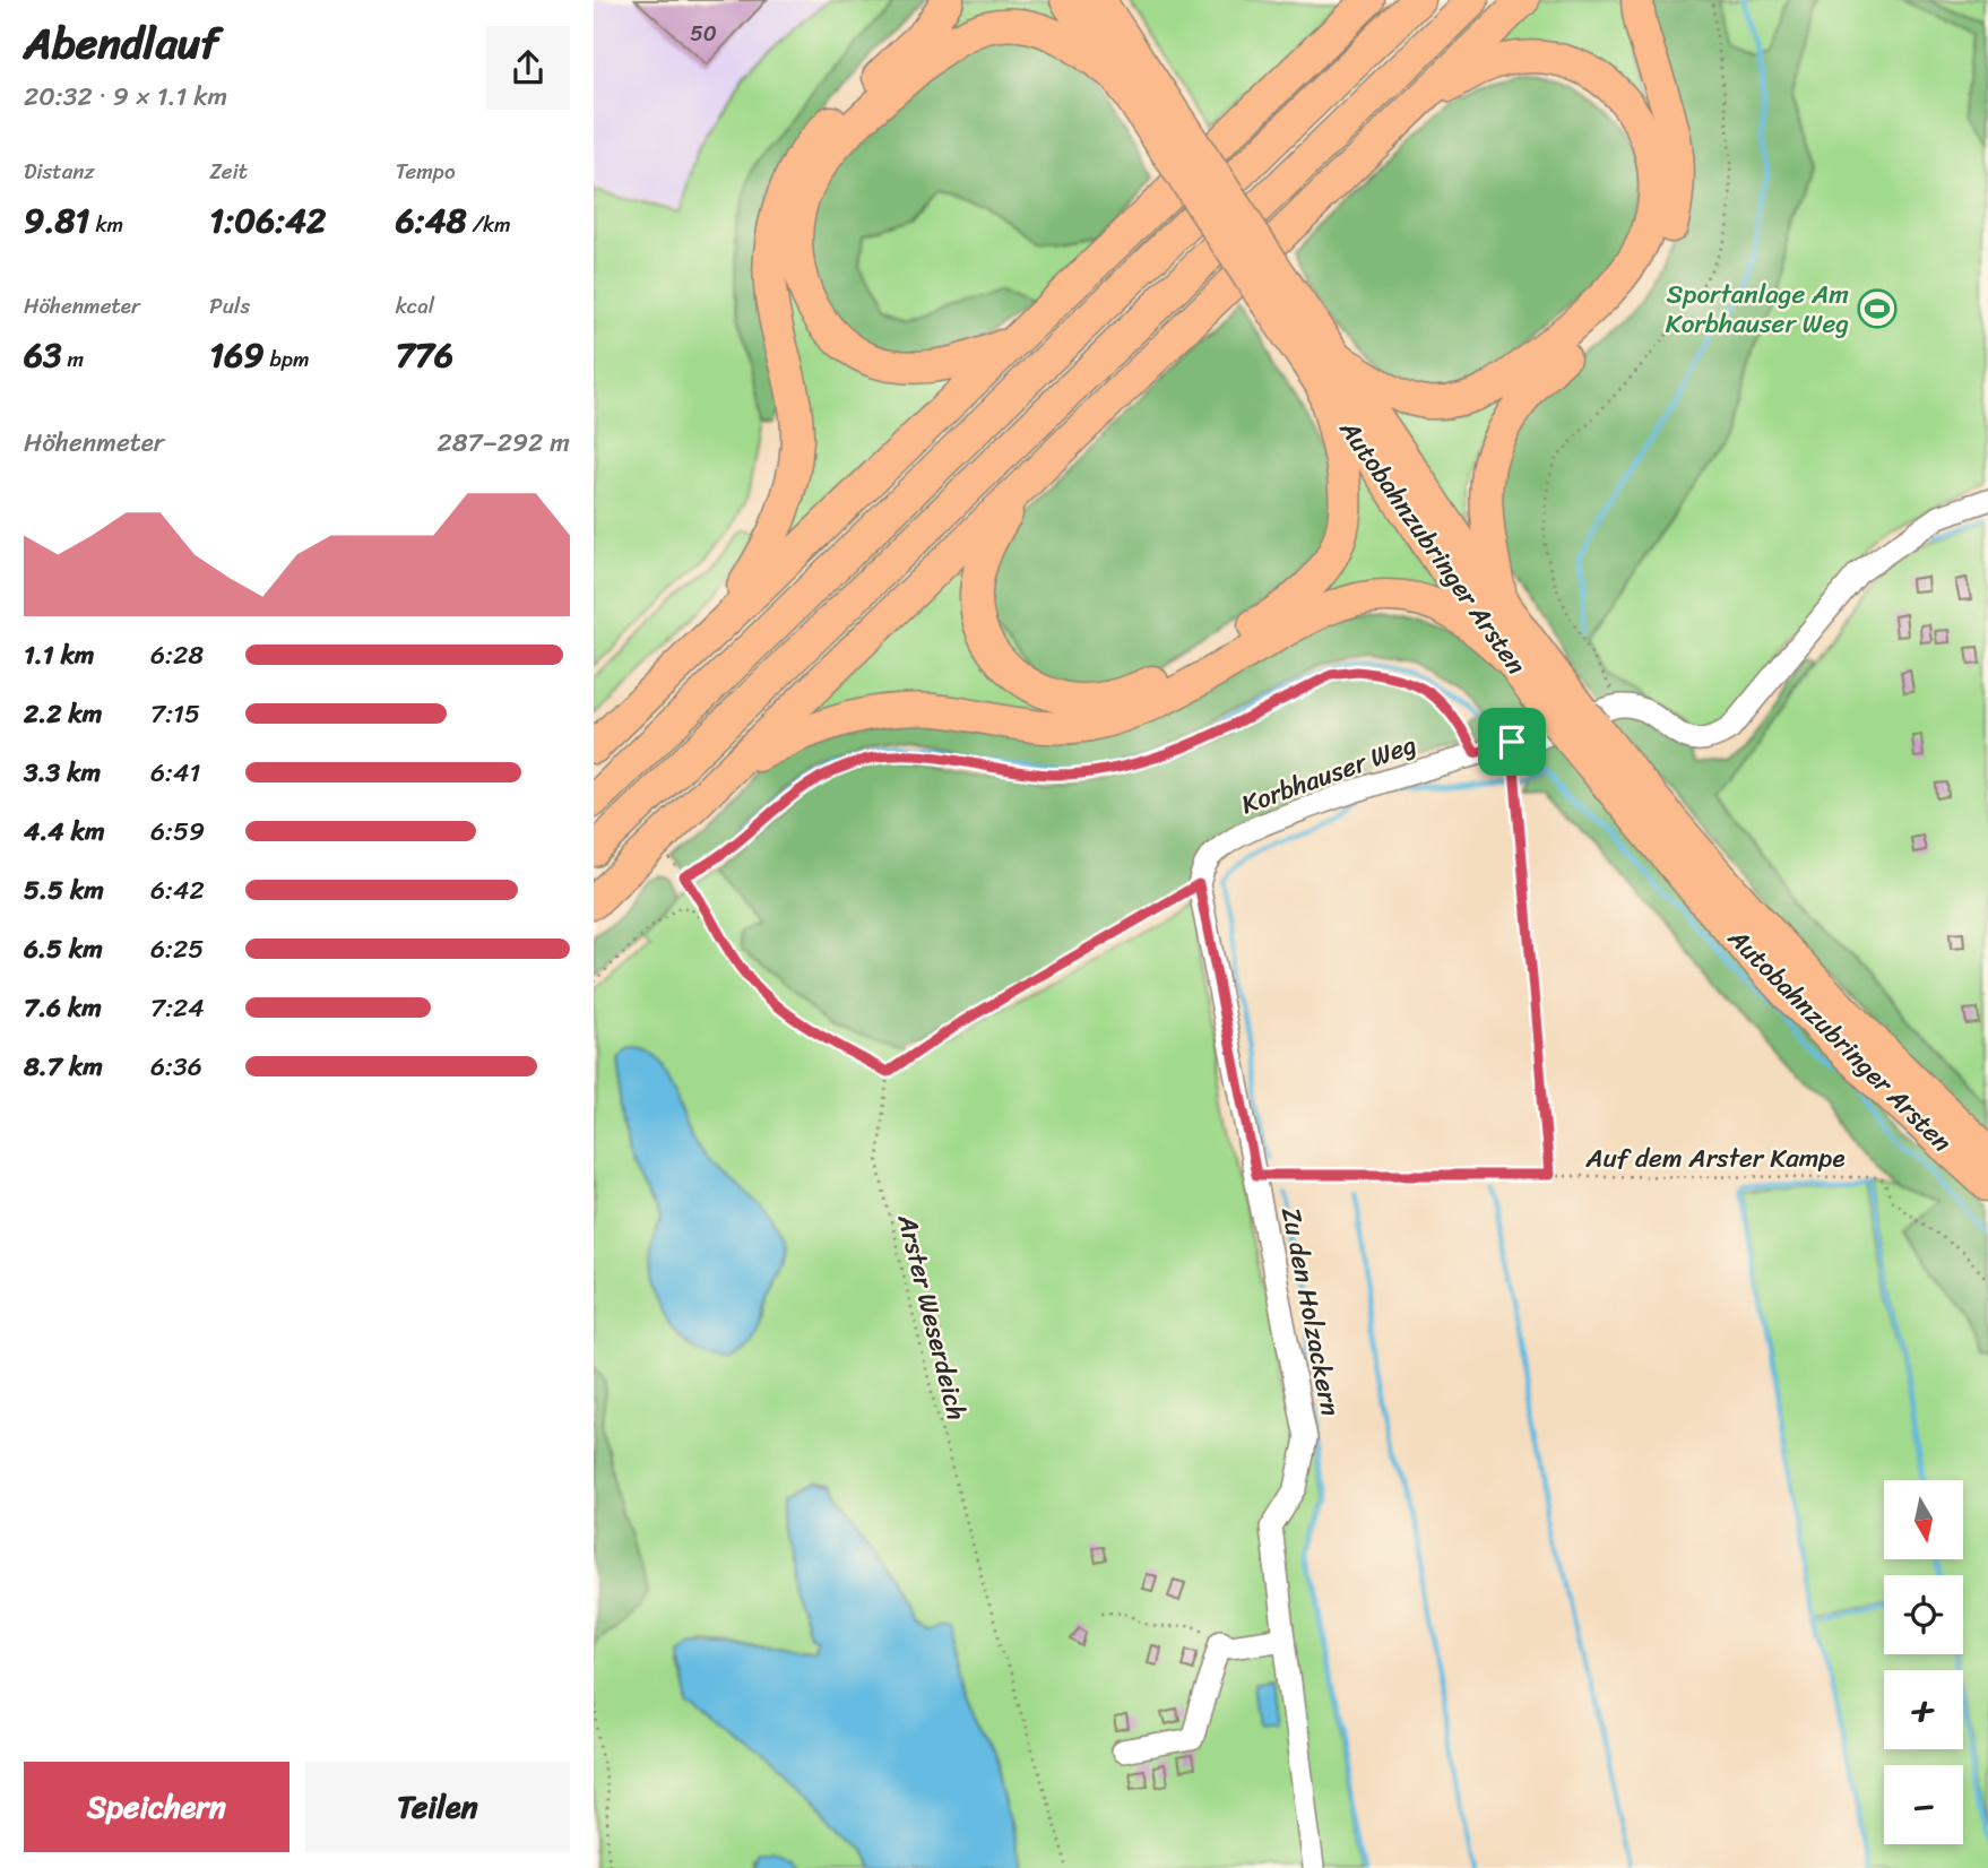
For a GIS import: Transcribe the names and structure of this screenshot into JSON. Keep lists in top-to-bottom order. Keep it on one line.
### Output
{"streets":{"highway":["Autobahnzubringer Arsten"],"lane":["Korbhauser Weg","Zu den Holzackern"],"path":["Auf dem Arster Kampe","Arster Weserdeich"]},"crossings":[["Korbhauser Weg","Zu den Holzackern"],["Auf dem Arster Kampe","Zu den Holzackern"]],"places":{"sports":["Sportanlage Am Korbhauser Weg"]},"house_numbers":["50"],"north":"bottom","page":{"heading":["Abendlauf","20:32 · 9 × 1.1 km"],"stats":[["Distanz","9.81 km"],["Zeit","1:06:42"],["Tempo","6:48 /km"],["Höhenmeter","63 m"],["Puls","169 bpm"],["kcal","776"]],"chart":["Höhenmeter","287–292 m"],"list":[{"name":"1.1 km","note":"6:28"},{"name":"2.2 km","note":"7:15"},{"name":"3.3 km","note":"6:41"},{"name":"4.4 km","note":"6:59"},{"name":"5.5 km","note":"6:42"},{"name":"6.5 km","note":"6:25"},{"name":"7.6 km","note":"7:24"},{"name":"8.7 km","note":"6:36"}],"map_buttons":["+","−"],"buttons":["Speichern","Teilen"]}}
